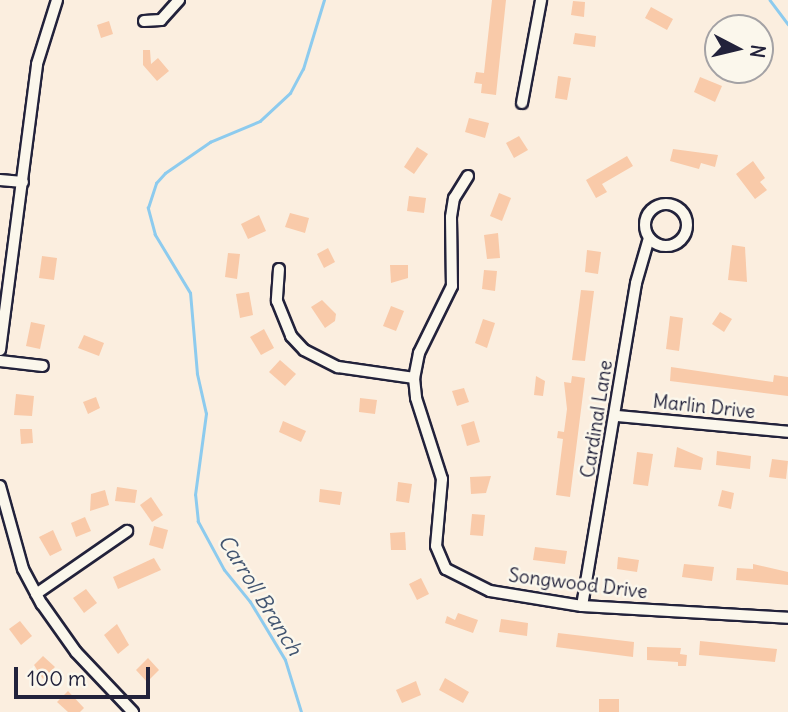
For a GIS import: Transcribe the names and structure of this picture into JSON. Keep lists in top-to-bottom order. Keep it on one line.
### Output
{"streets":{"street":["Marlin Drive","Cardinal Lane","Songwood Drive"]},"crossings":[["Marlin Drive","Cardinal Lane"],["Cardinal Lane","Songwood Drive"]],"water":["Carroll Branch"],"scale_bar":"100 m","north":"right"}
